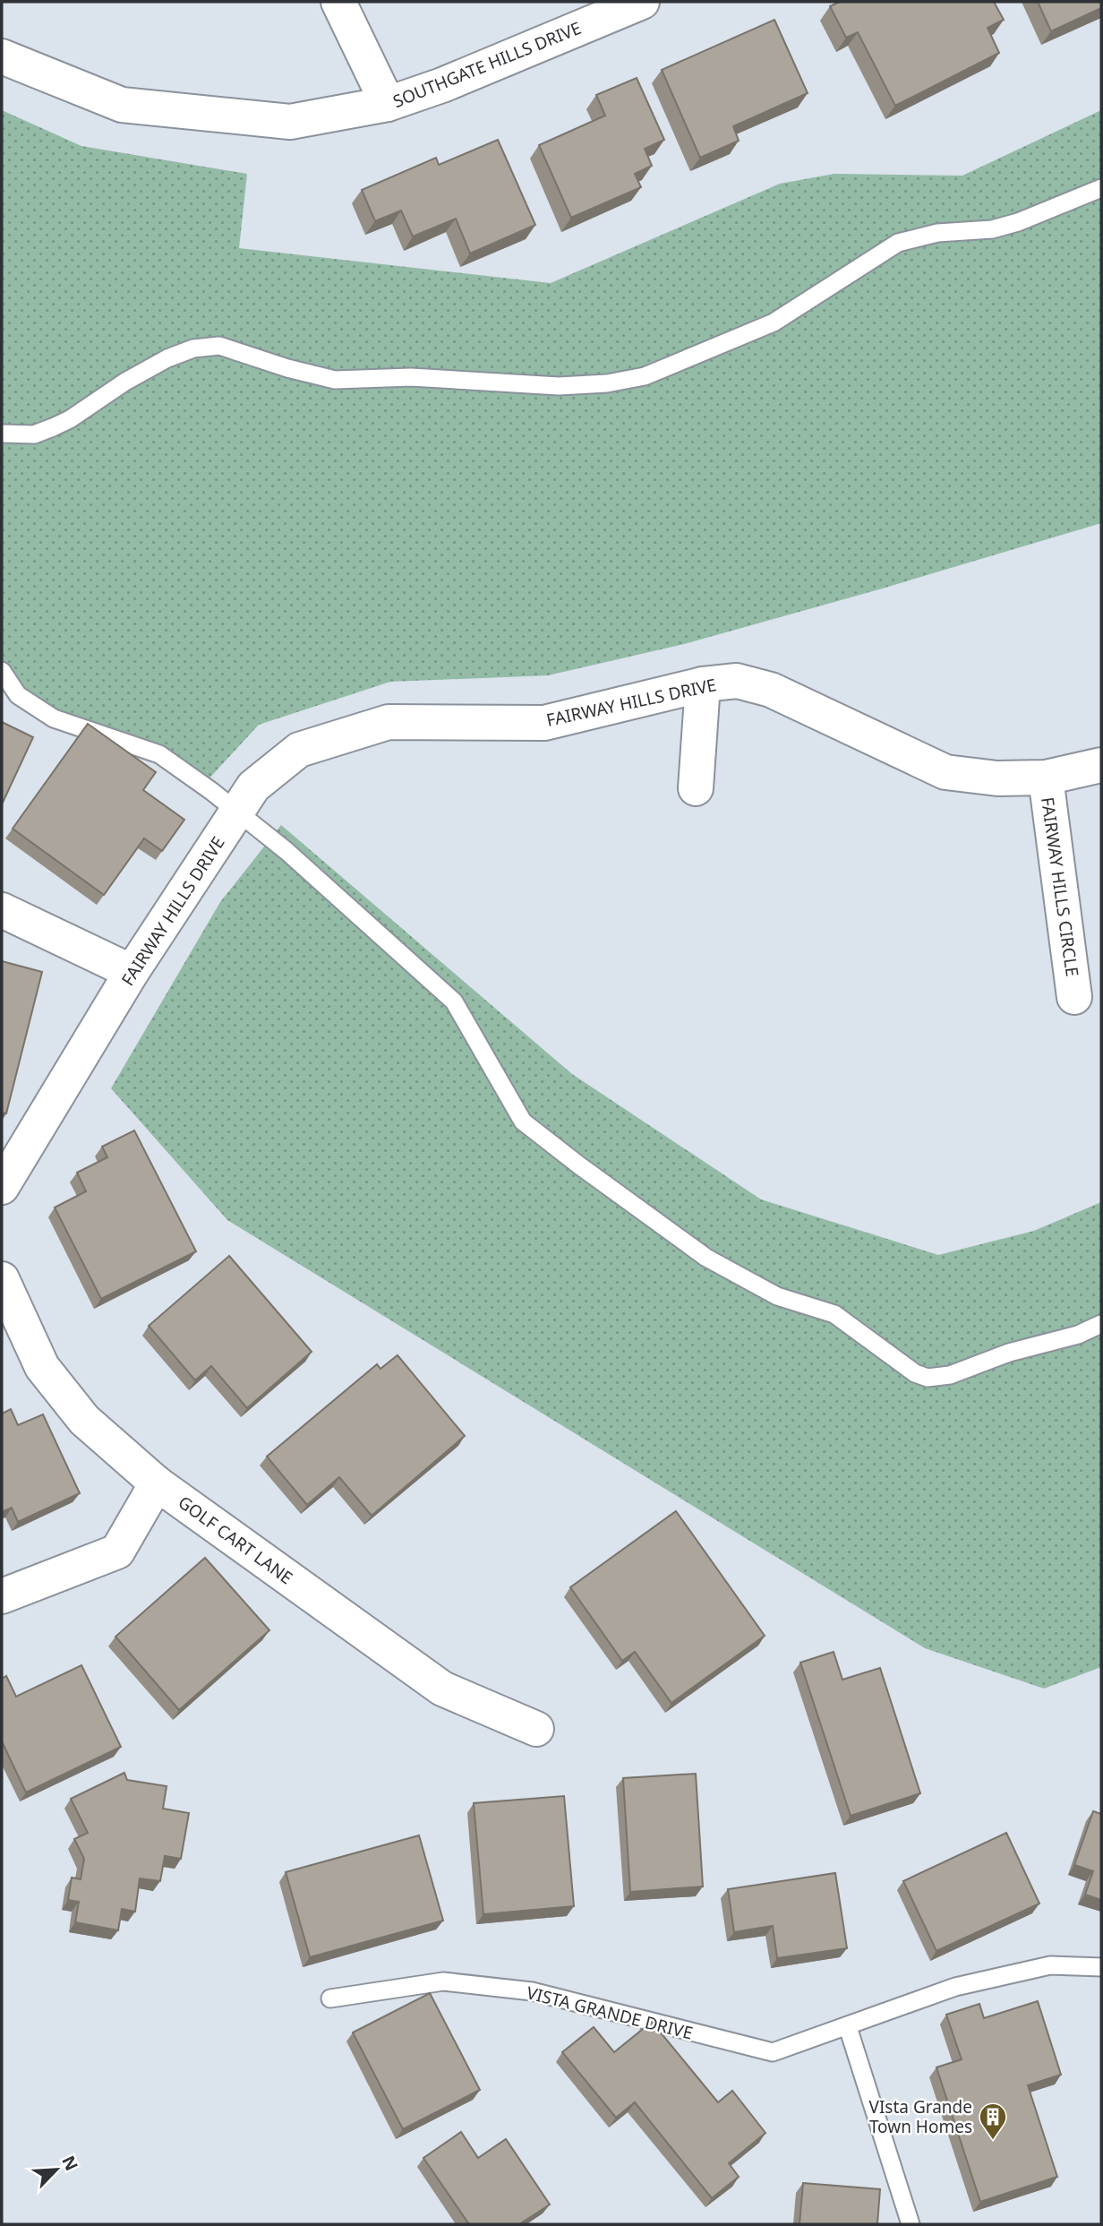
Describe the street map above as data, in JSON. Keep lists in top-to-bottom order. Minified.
{"streets":{"street":["SOUTHGATE HILLS DRIVE","FAIRWAY HILLS DRIVE","FAIRWAY HILLS CIRCLE","GOLF CART LANE"],"lane":["VISTA GRANDE DRIVE"]},"crossings":[["FAIRWAY HILLS DRIVE","FAIRWAY HILLS CIRCLE"]],"places":{"building":["VIsta Grande Town Homes"]},"north":"top right"}
